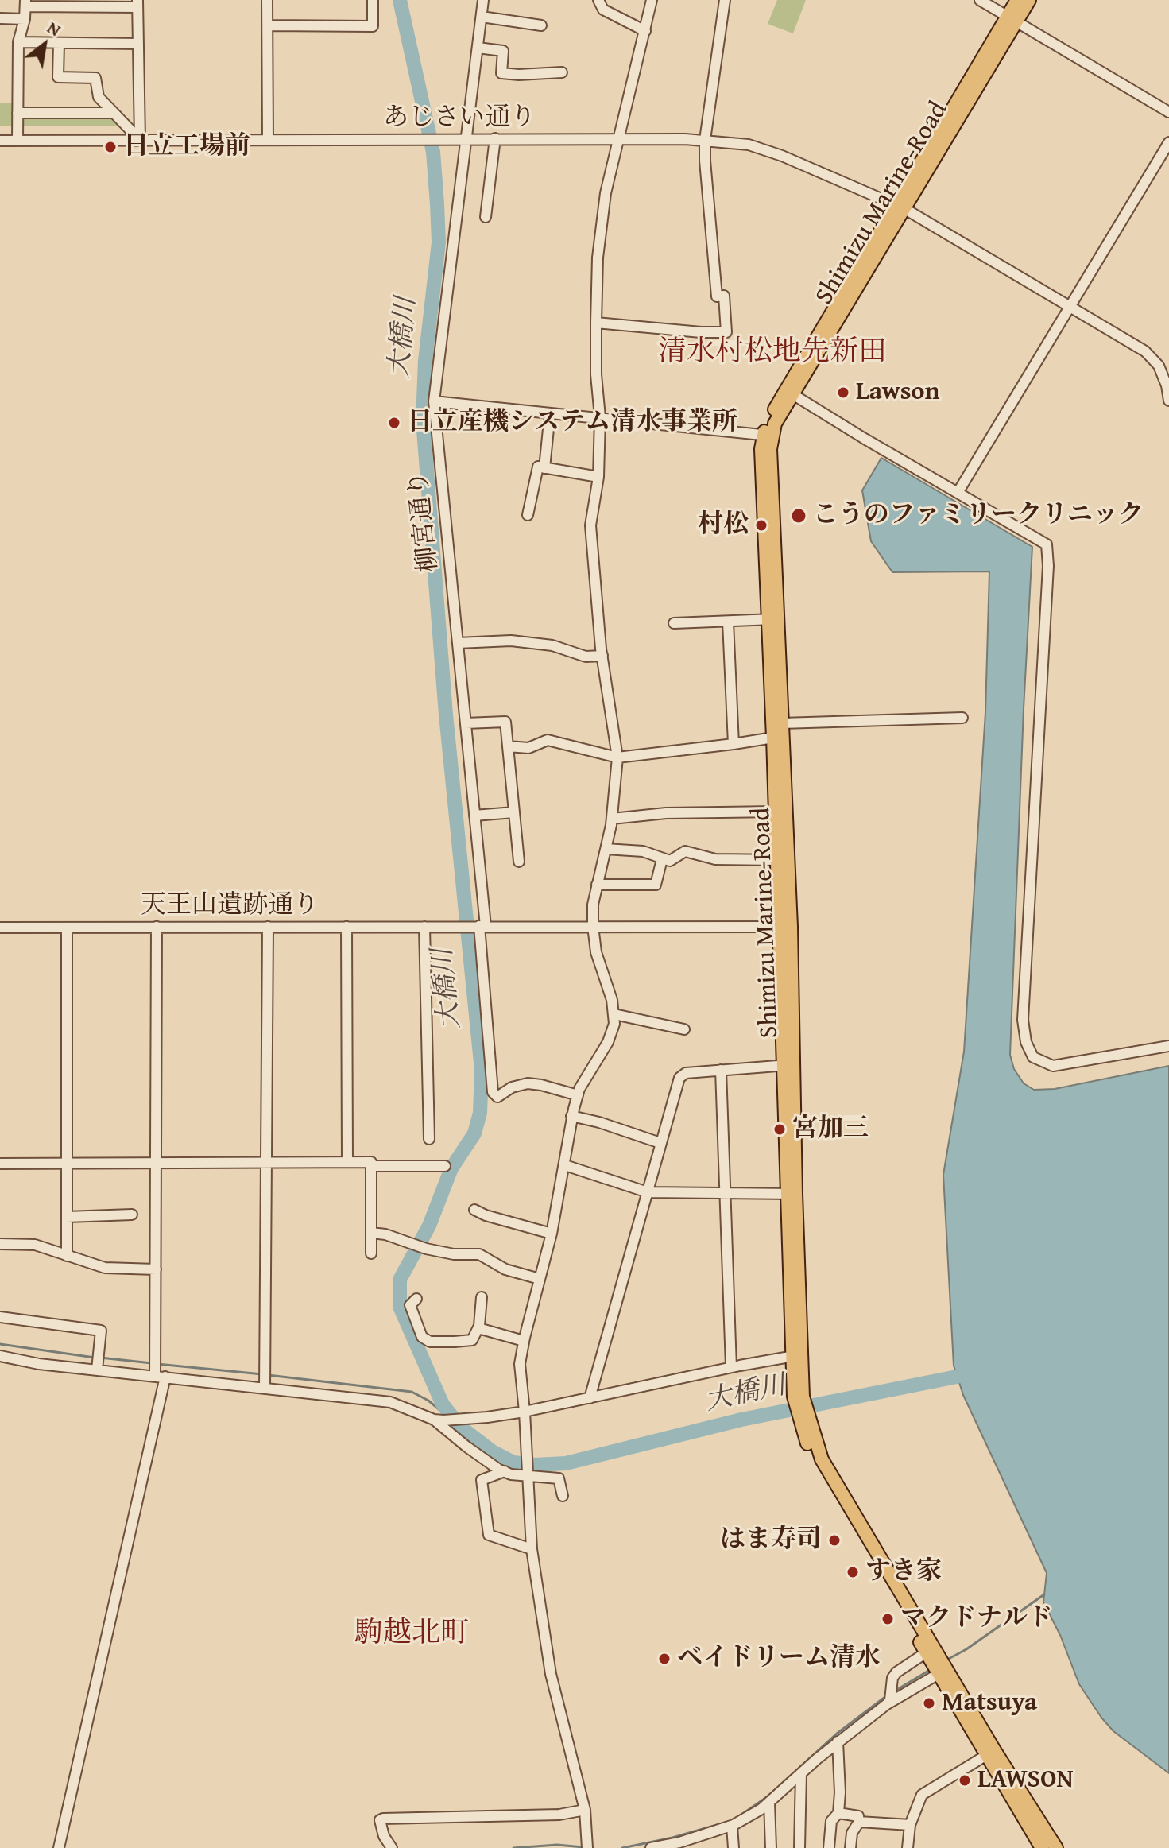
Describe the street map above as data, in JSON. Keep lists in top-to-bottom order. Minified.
{"streets":{"highway":["Shimizu Marine-Road"],"street":["あじさい通り","柳宮通り","天王山遺跡通り"]},"crossings":[["あじさい通り","Shimizu Marine-Road"],["あじさい通り","柳宮通り"],["柳宮通り","天王山遺跡通り"]],"districts":["清水村松地先新田","駒越北町"],"water":["大橋川"],"places":["日立工場前","Lawson","日立産機システム清水事業所","こうのファミリークリニック","村松","宮加三","はま寿司","すき家","マクドナルド","ベイドリーム清水","Matsuya","LAWSON"],"north":"top right"}
